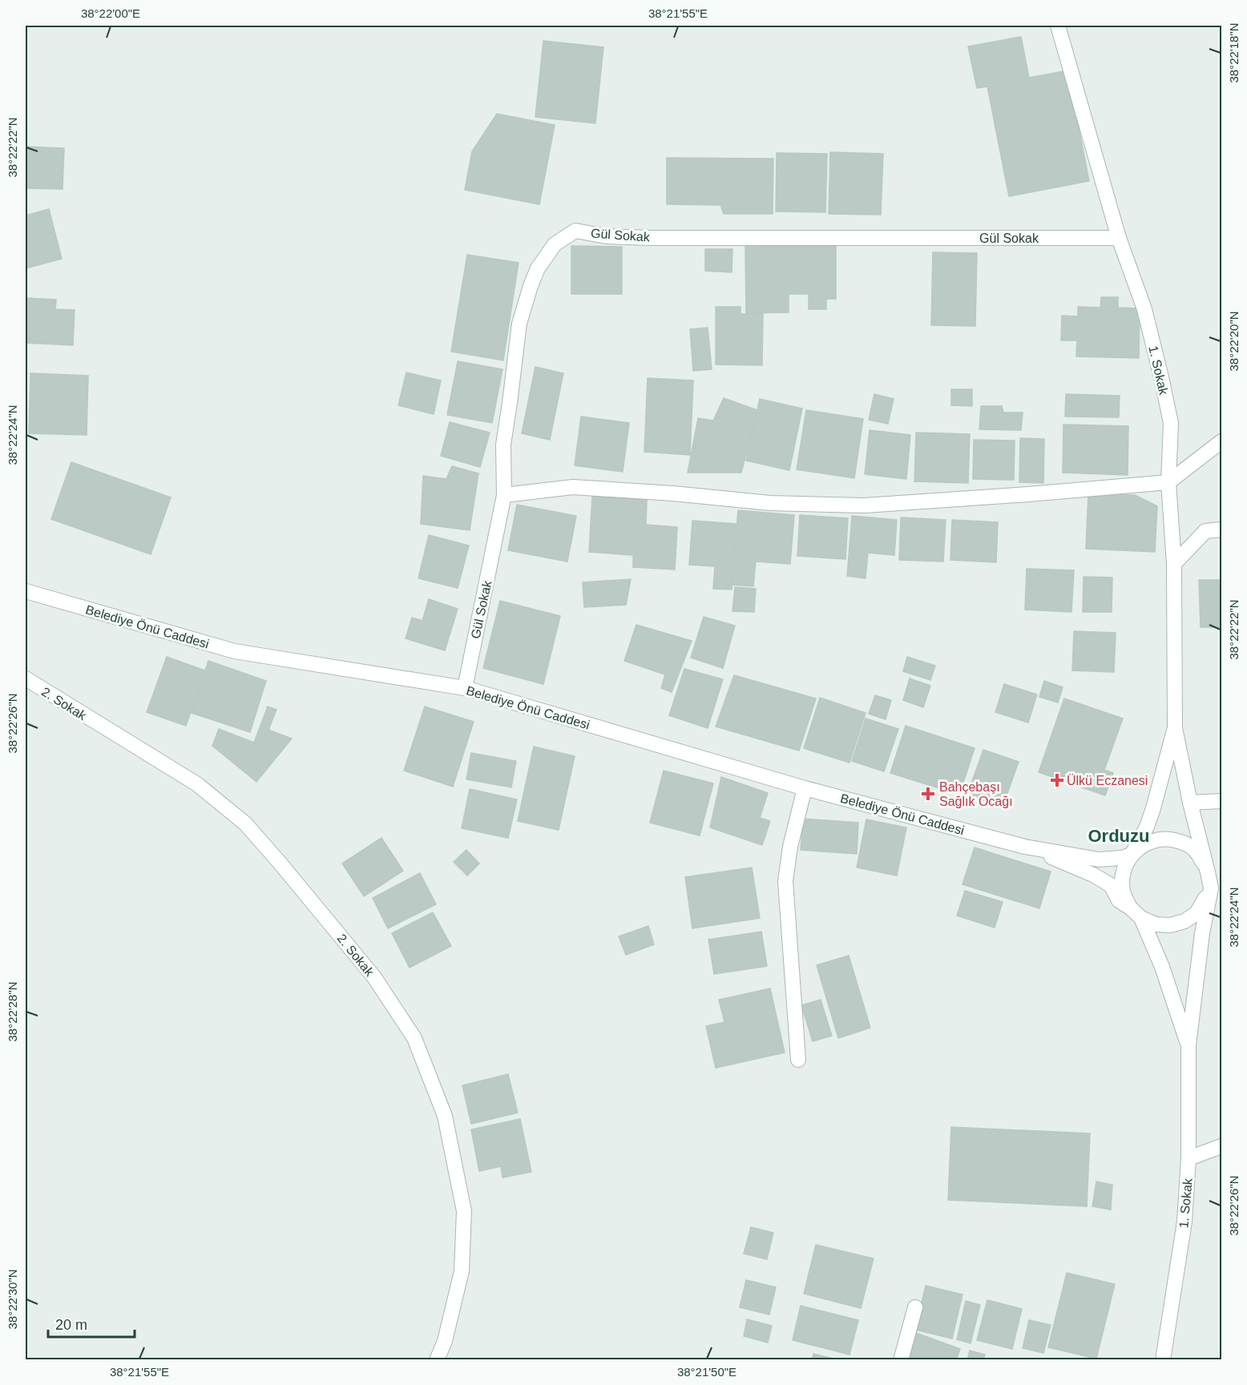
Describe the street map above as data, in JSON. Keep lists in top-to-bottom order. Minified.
{"streets":{"street":["Gül Sokak","1. Sokak","Belediye Önü Caddesi","2. Sokak"]},"crossings":[["Gül Sokak","1. Sokak"],["Gül Sokak","Belediye Önü Caddesi"]],"districts":["Orduzu"],"places":{"health":["Ülkü Eczanesi","Bahçebaşı Sağlık Ocağı"]},"scale_bar":"20 m","coordinates":["38°22'00\"E","38°21'55\"E","38°22'18\"N","38°22'22\"N","38°22'20\"N","38°22'24\"N","38°22'26\"N","38°22'28\"N","38°22'30\"N","38°21'50\"E"]}
